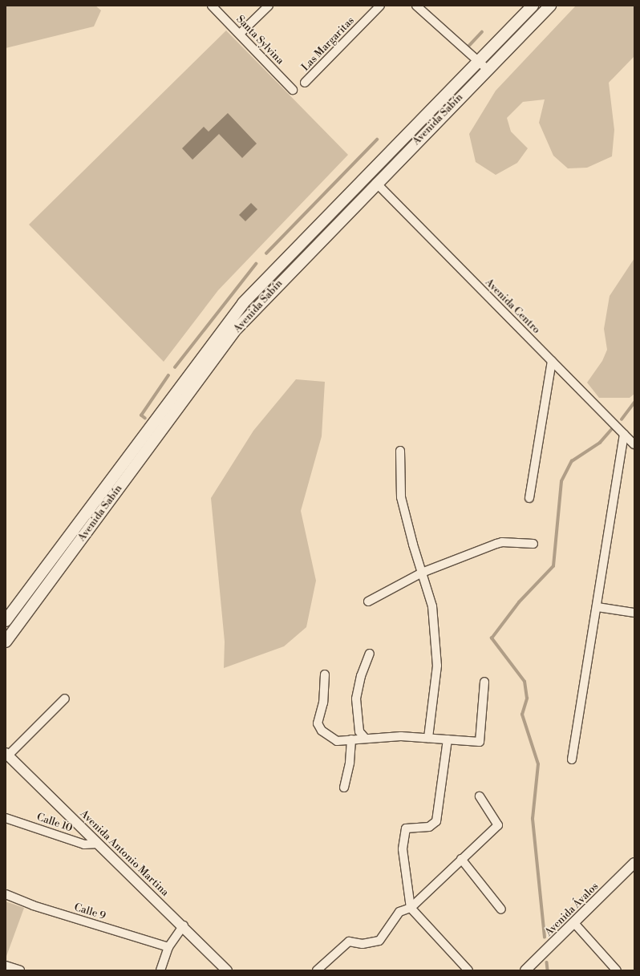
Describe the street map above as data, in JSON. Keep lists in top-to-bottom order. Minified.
{"streets":{"main road":["Avenida Sabín"],"street":["Santa Sylvina","Las Margaritas","Avenida Centro","Calle 10","Avenida Antonio Martina","Avenida Ávalos","Calle 9"]},"crossings":[["Avenida Sabín","Avenida Centro"],["Calle 10","Avenida Antonio Martina"]]}
